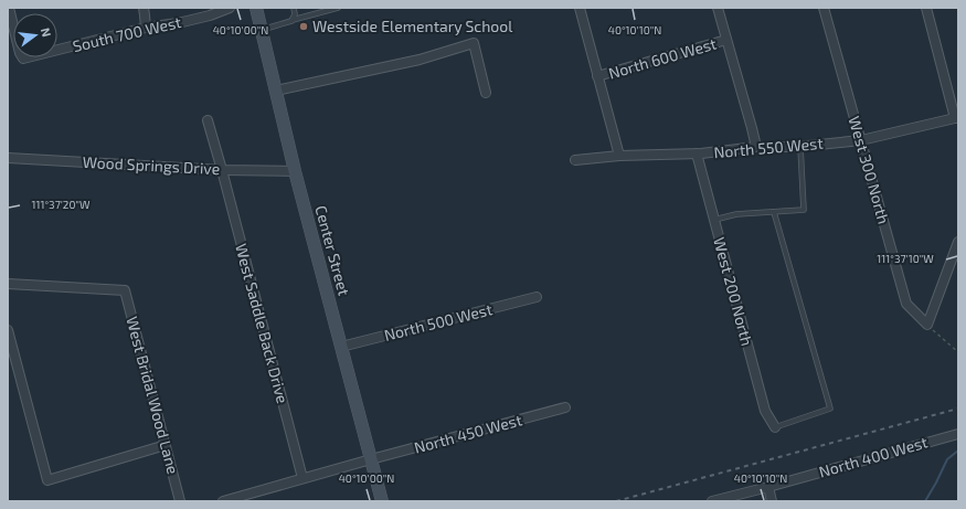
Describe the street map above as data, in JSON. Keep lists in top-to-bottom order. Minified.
{"streets":{"street":["South 700 West","North 600 West","North 550 West","Wood Springs Drive","West 300 North","Center Street","West 200 North","North 500 West","West Saddle Back Drive","West Bridal Wood Lane","North 450 West","North 400 West"]},"crossings":[["North 550 West","West 300 North"],["North 550 West","West 200 North"],["Wood Springs Drive","Center Street"],["Wood Springs Drive","West Saddle Back Drive"],["Center Street","North 500 West"],["Center Street","North 450 West"],["West Saddle Back Drive","North 450 West"]],"places":["Westside Elementary School"],"north":"right","coordinates":["40°10'00\"N","40°10'10\"N","111°37'20\"W","111°37'10\"W"]}
